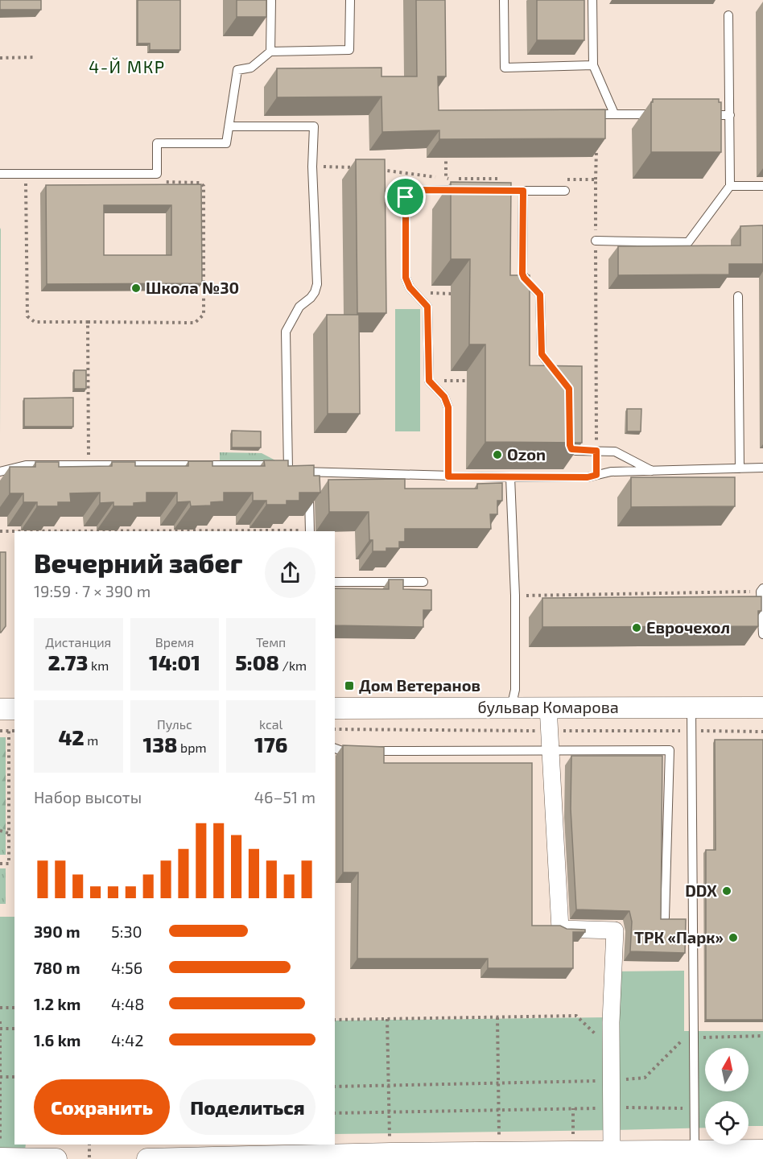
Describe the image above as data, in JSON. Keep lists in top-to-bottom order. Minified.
{"streets":{"street":["бульвар Комарова"]},"districts":["4-Й МКР"],"places":{"other":["Школа №30","Ozon","Еврочехол","DDX","ТРК «Парк»"],"transit":["Дом Ветеранов"]},"north":"top","page":{"heading":["Вечерний забег","19:59 · 7 × 390 m"],"stats":[["Дистанция","2.73 km"],["Время","14:01"],["Темп","5:08 /km"],["42 m"],["Пульс","138 bpm"],["kcal","176"]],"chart":["Набор высоты","46–51 m"],"list":[{"name":"390 m","note":"5:30"},{"name":"780 m","note":"4:56"},{"name":"1.2 km","note":"4:48"},{"name":"1.6 km","note":"4:42"}],"buttons":["Сохранить","Поделиться"]}}
